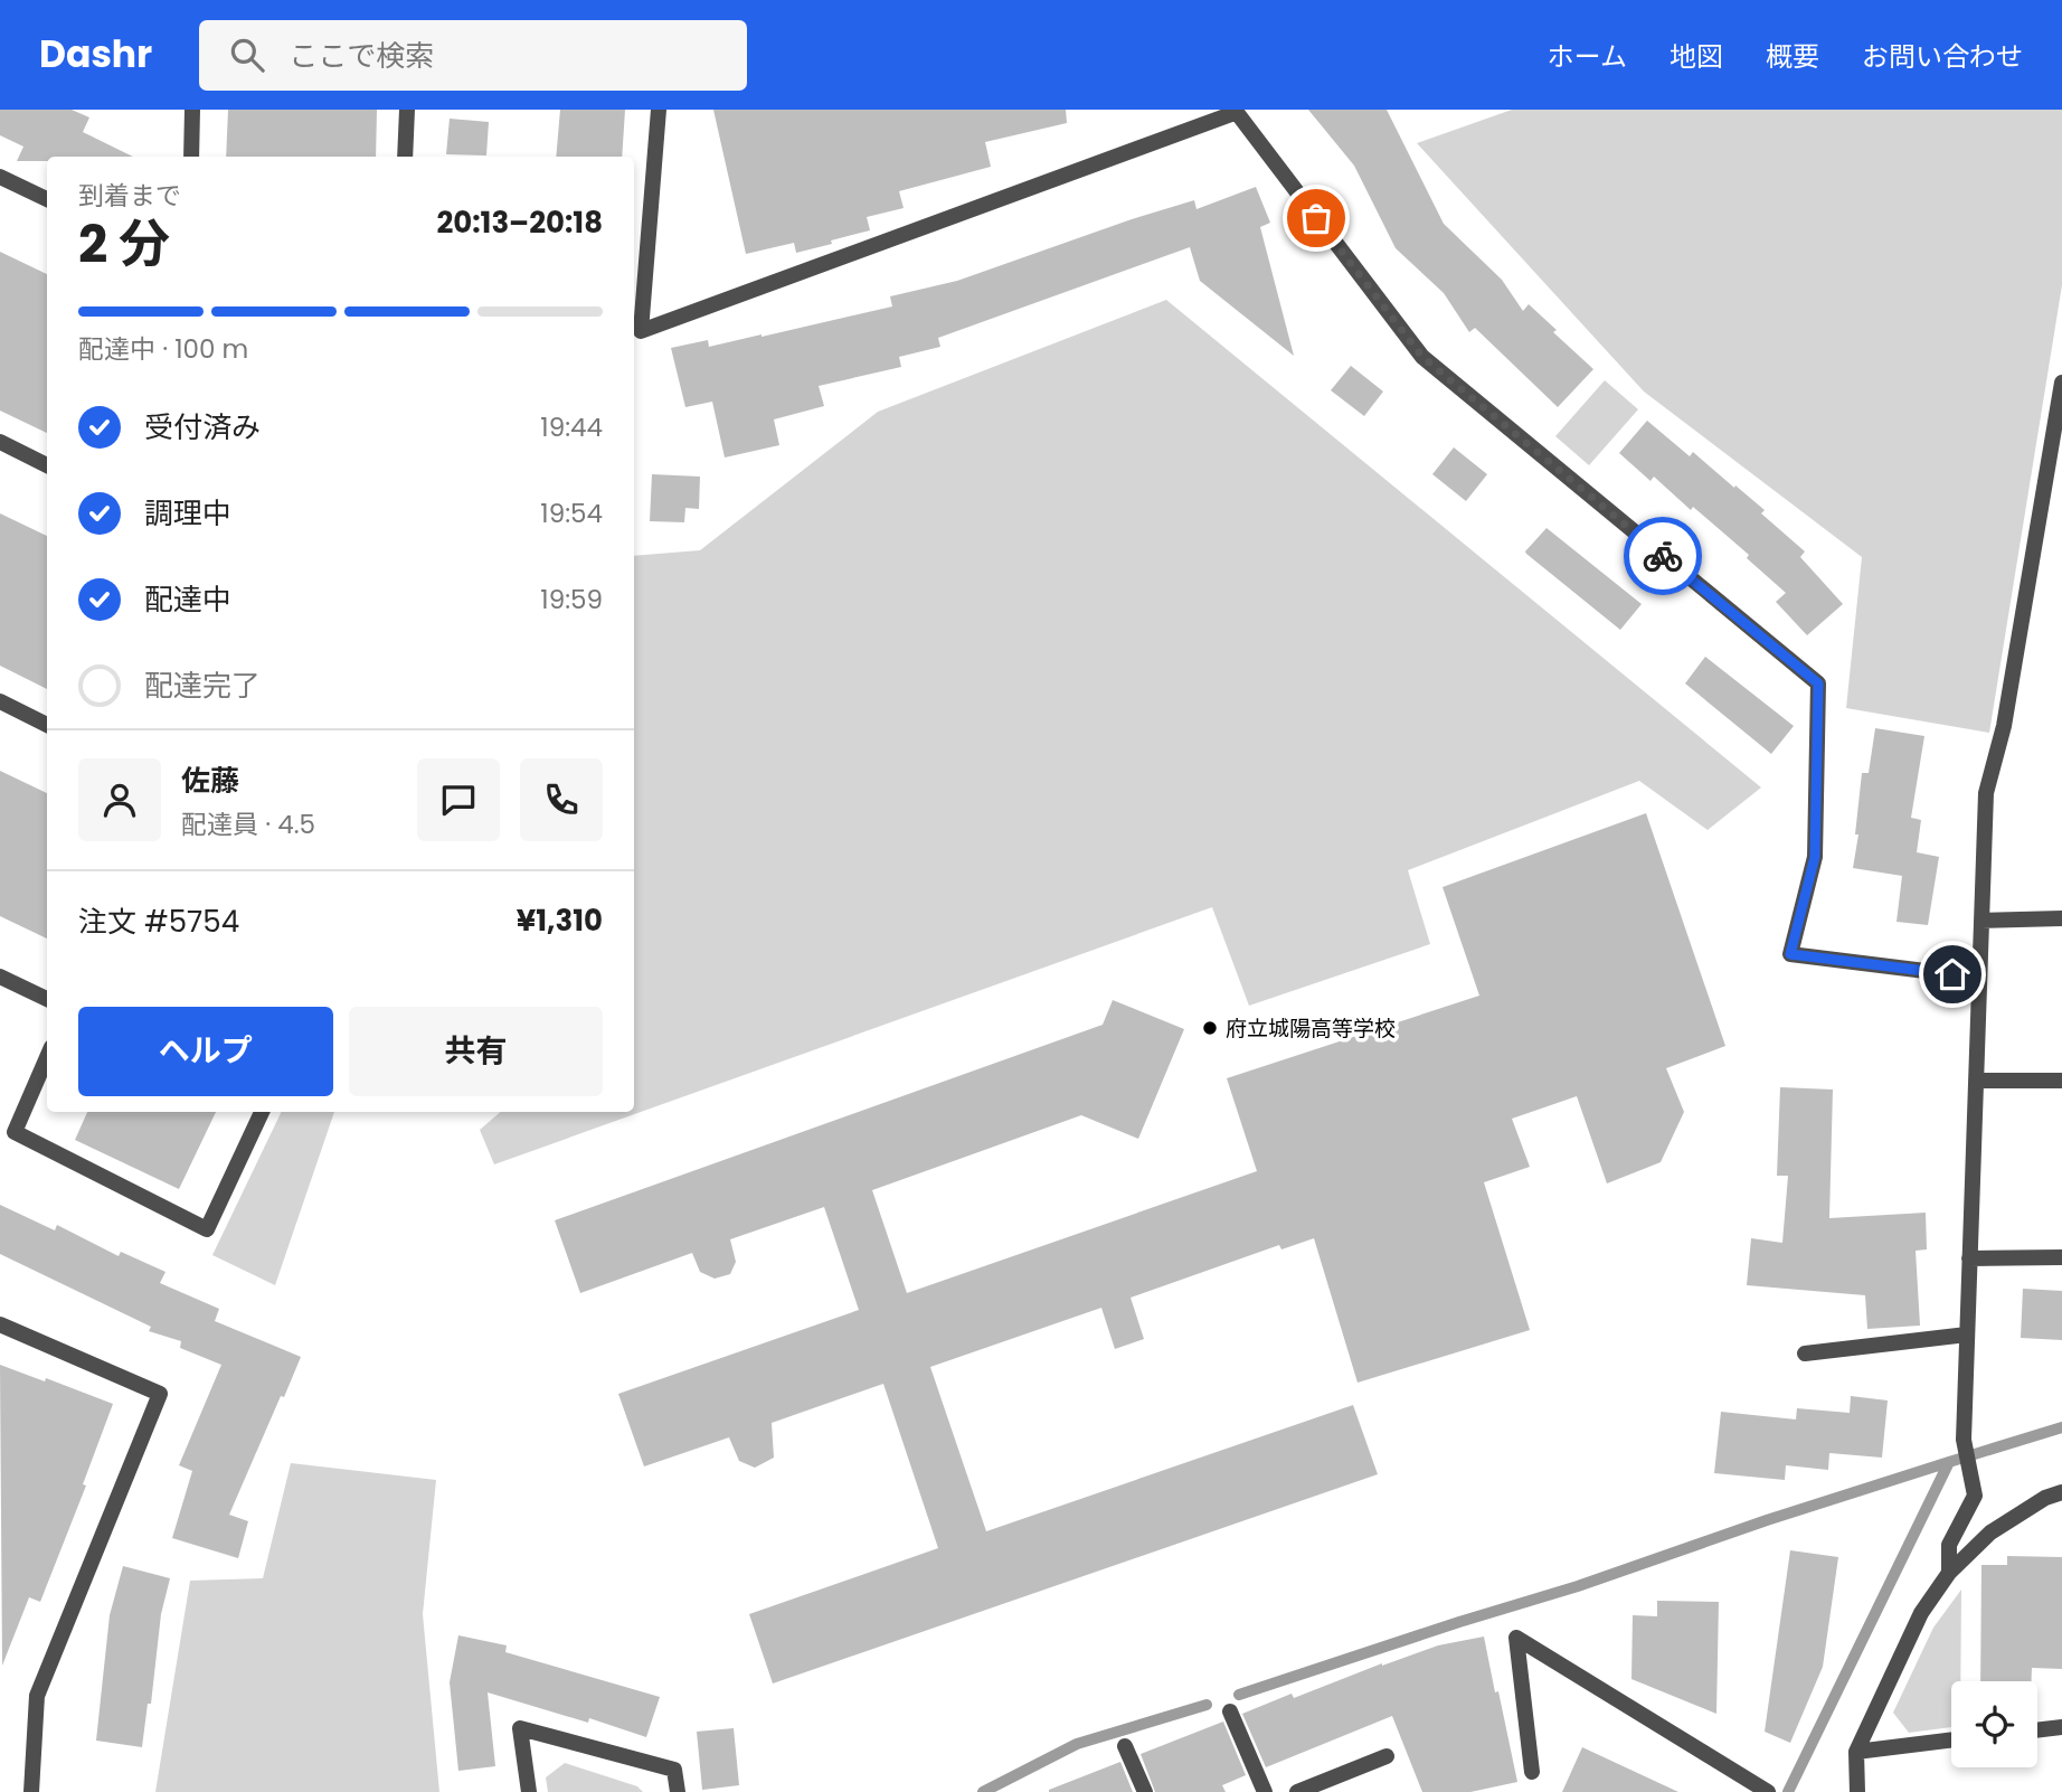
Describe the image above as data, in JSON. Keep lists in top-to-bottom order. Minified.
{"places":["府立城陽高等学校"],"page":{"header":"Dashr","search":"ここで検索","nav":["ホーム","地図","概要","お問い合わせ"],"heading":["2 分","到着まで","20:13–20:18"],"panel":["佐藤","配達員 · 4.5","注文 #5754","¥1,310"],"bar":"配達中 · 100 m","list":[["受付済み","19:44"],["調理中","19:54"],["配達中","19:59"],"配達完了"],"buttons":["ヘルプ","共有"]}}
